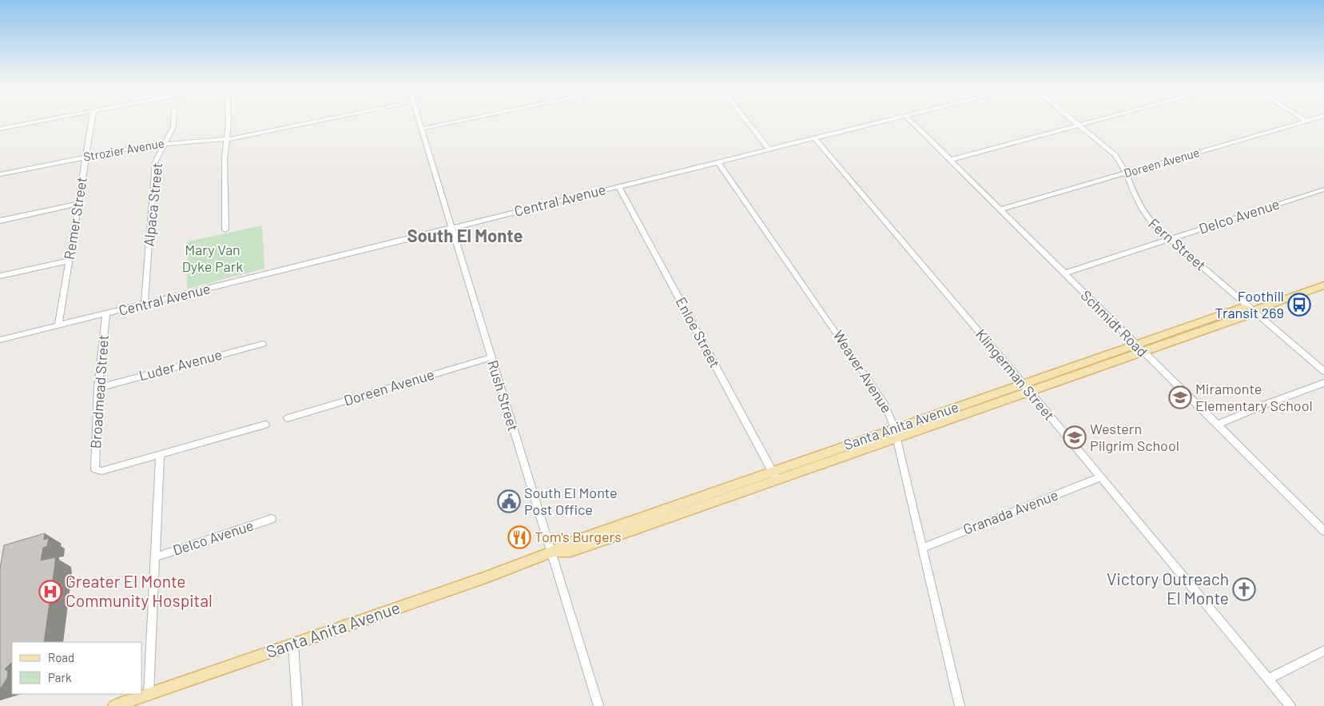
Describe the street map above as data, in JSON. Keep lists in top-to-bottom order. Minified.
{"streets":{"main road":["Santa Anita Avenue"],"street":["Strozier Avenue","Doreen Avenue","Central Avenue","Alpaca Street","Delco Avenue","Remer Street","Fern Street","Schmidt Road","Enloe Street","Luder Avenue","Weaver Avenue","Klingerman Street","Broadmead Street","Rush Street","Granada Avenue"]},"crossings":[["Strozier Avenue","Alpaca Street"],["Strozier Avenue","Remer Street"],["Doreen Avenue","Fern Street"],["Doreen Avenue","Schmidt Road"],["Doreen Avenue","Rush Street"],["Central Avenue","Alpaca Street"],["Central Avenue","Remer Street"],["Central Avenue","Enloe Street"],["Central Avenue","Weaver Avenue"],["Central Avenue","Klingerman Street"],["Central Avenue","Broadmead Street"],["Central Avenue","Rush Street"],["Delco Avenue","Fern Street"],["Delco Avenue","Schmidt Road"],["Fern Street","Santa Anita Avenue"],["Schmidt Road","Santa Anita Avenue"],["Enloe Street","Santa Anita Avenue"],["Luder Avenue","Broadmead Street"],["Weaver Avenue","Santa Anita Avenue"],["Weaver Avenue","Granada Avenue"],["Klingerman Street","Santa Anita Avenue"],["Klingerman Street","Granada Avenue"],["Rush Street","Santa Anita Avenue"]],"districts":["South El Monte"],"parks":["Mary Van Dyke Park"],"places":{"bus stop":["Foothill Transit 269"],"school or university":["Miramonte Elementary School","Western Pilgrim School"],"public building":["South El Monte Post Office"],"restaurant":["Tom's Burgers"],"church":["Victory Outreach El Monte"],"hospital":["Greater El Monte Community Hospital"]},"legend":["Road","Park"]}
